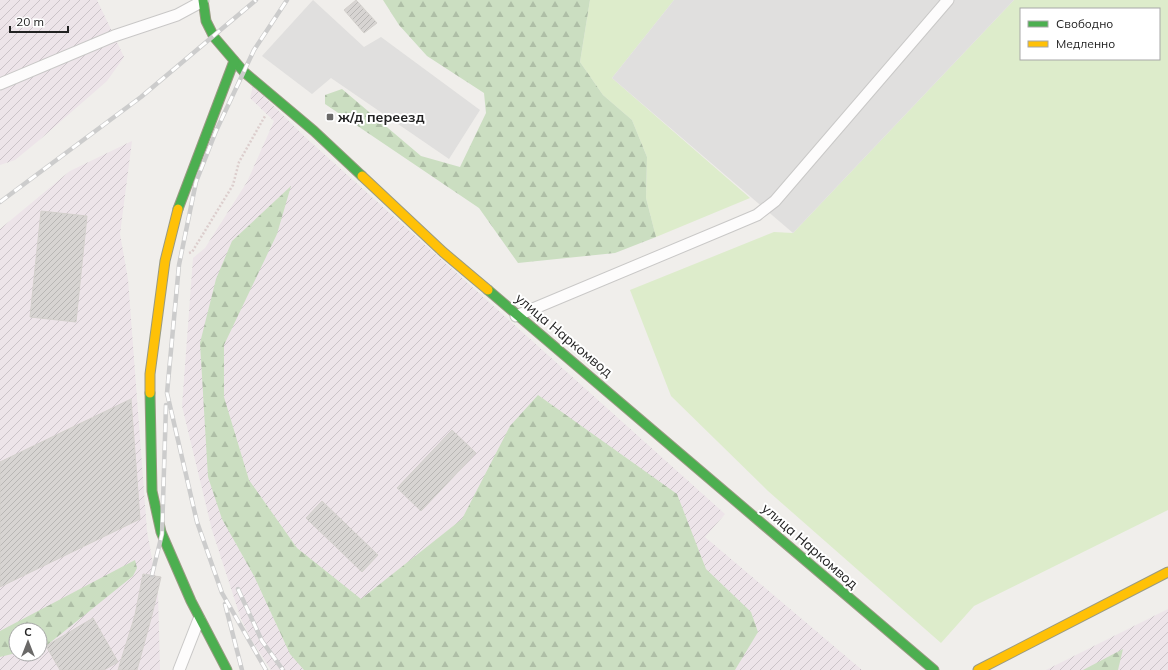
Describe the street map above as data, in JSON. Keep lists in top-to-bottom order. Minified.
{"streets":{"street":["улица Наркомвод"]},"places":{"transit":["ж/д переезд"]},"legend":["Свободно","Медленно"],"scale_bar":"20 m","north":"top"}
